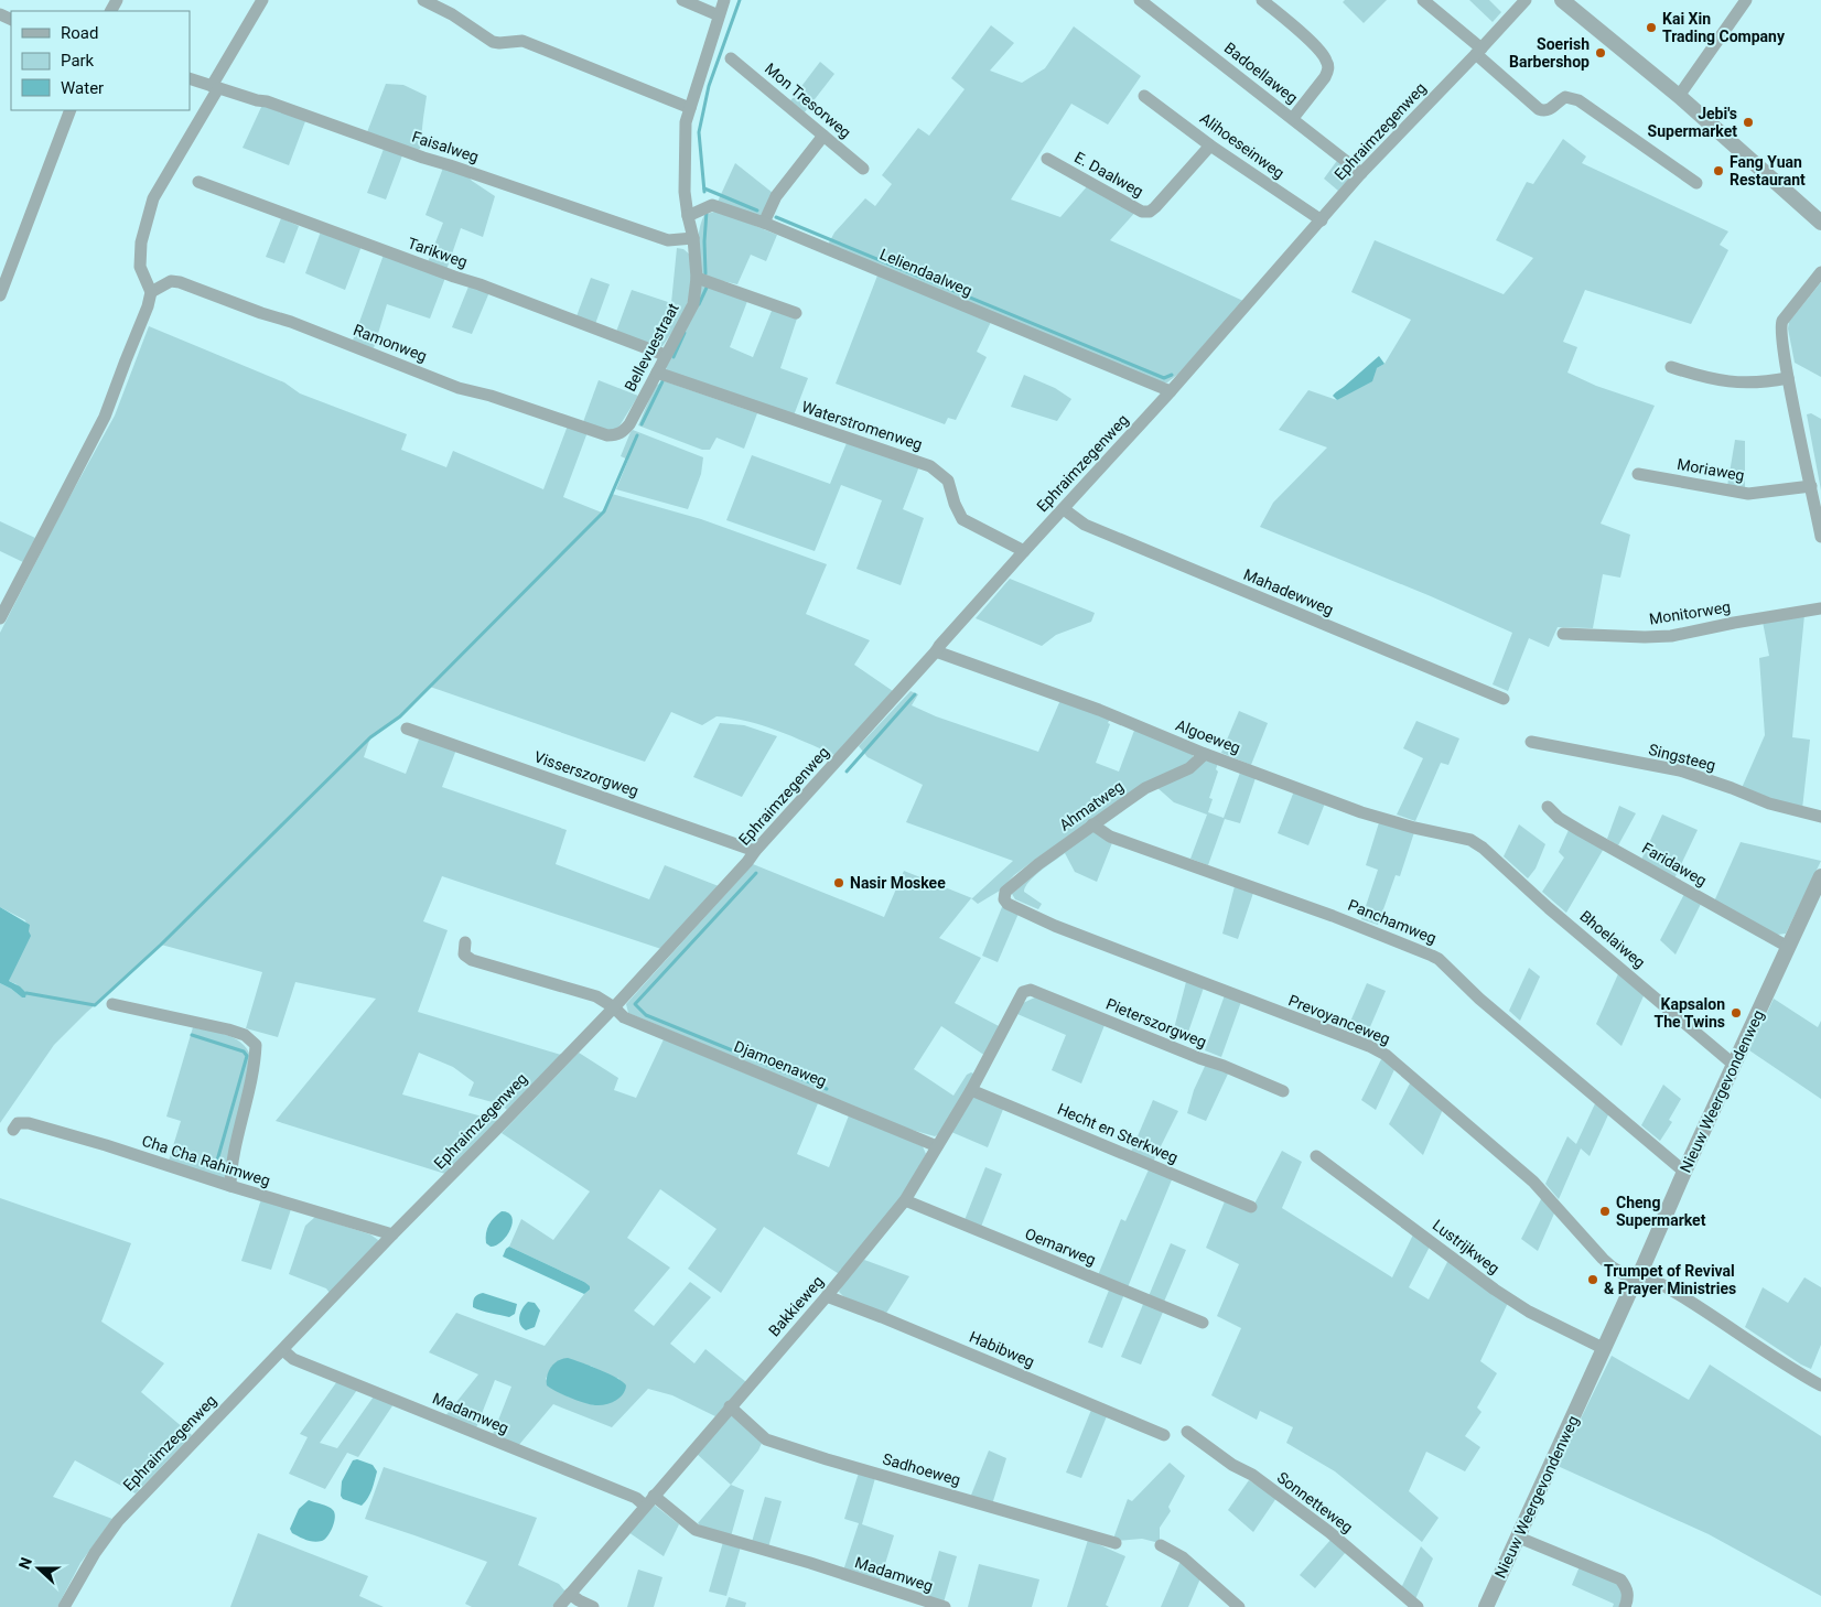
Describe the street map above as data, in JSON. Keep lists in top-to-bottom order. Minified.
{"streets":{"street":["Badoellaweg","Mon Tresorweg","Ephraimzegenweg","Alihoeseinweg","Faisalweg","E. Daalweg","Tarikweg","Leliendaalweg","Ramonweg","Bellevuestraat","Waterstromenweg","Moriaweg","Mahadewweg","Monitorweg","Algoeweg","Singsteeg","Visserszorgweg","Ahmatweg","Faridaweg","Panchamweg","Bhoelaiweg","Prevoyanceweg","Pieterszorgweg","Djamoenaweg","Nieuw Weergevondenweg","Hecht en Sterkweg","Cha Cha Rahimweg","Oemarweg","Lustrijkweg","Bakkieweg","Habibweg","Madamweg","Sadhoeweg","Sonnetteweg"]},"crossings":[["Badoellaweg","Ephraimzegenweg"],["Ephraimzegenweg","Alihoeseinweg"],["Ephraimzegenweg","Leliendaalweg"],["Ephraimzegenweg","Waterstromenweg"],["Ephraimzegenweg","Mahadewweg"],["Ephraimzegenweg","Algoeweg"],["Ephraimzegenweg","Visserszorgweg"],["Ephraimzegenweg","Djamoenaweg"],["Ephraimzegenweg","Cha Cha Rahimweg"],["Ephraimzegenweg","Madamweg"],["Alihoeseinweg","E. Daalweg"],["Faisalweg","Bellevuestraat"],["Tarikweg","Bellevuestraat"],["Ramonweg","Bellevuestraat"],["Bellevuestraat","Waterstromenweg"],["Algoeweg","Ahmatweg"],["Algoeweg","Bhoelaiweg"],["Ahmatweg","Panchamweg"],["Ahmatweg","Prevoyanceweg"],["Faridaweg","Nieuw Weergevondenweg"],["Panchamweg","Nieuw Weergevondenweg"],["Bhoelaiweg","Nieuw Weergevondenweg"],["Prevoyanceweg","Nieuw Weergevondenweg"],["Pieterszorgweg","Bakkieweg"],["Djamoenaweg","Bakkieweg"],["Nieuw Weergevondenweg","Lustrijkweg"],["Hecht en Sterkweg","Bakkieweg"],["Oemarweg","Bakkieweg"],["Bakkieweg","Habibweg"],["Bakkieweg","Madamweg"],["Bakkieweg","Sadhoeweg"]],"places":["Kai Xin Trading Company","Soerish Barbershop","Jebi's Supermarket","Fang Yuan Restaurant","Nasir Moskee","Kapsalon The Twins","Cheng Supermarket","Trumpet of Revival & Prayer Ministries"],"legend":["Road","Park","Water"],"north":"left"}
